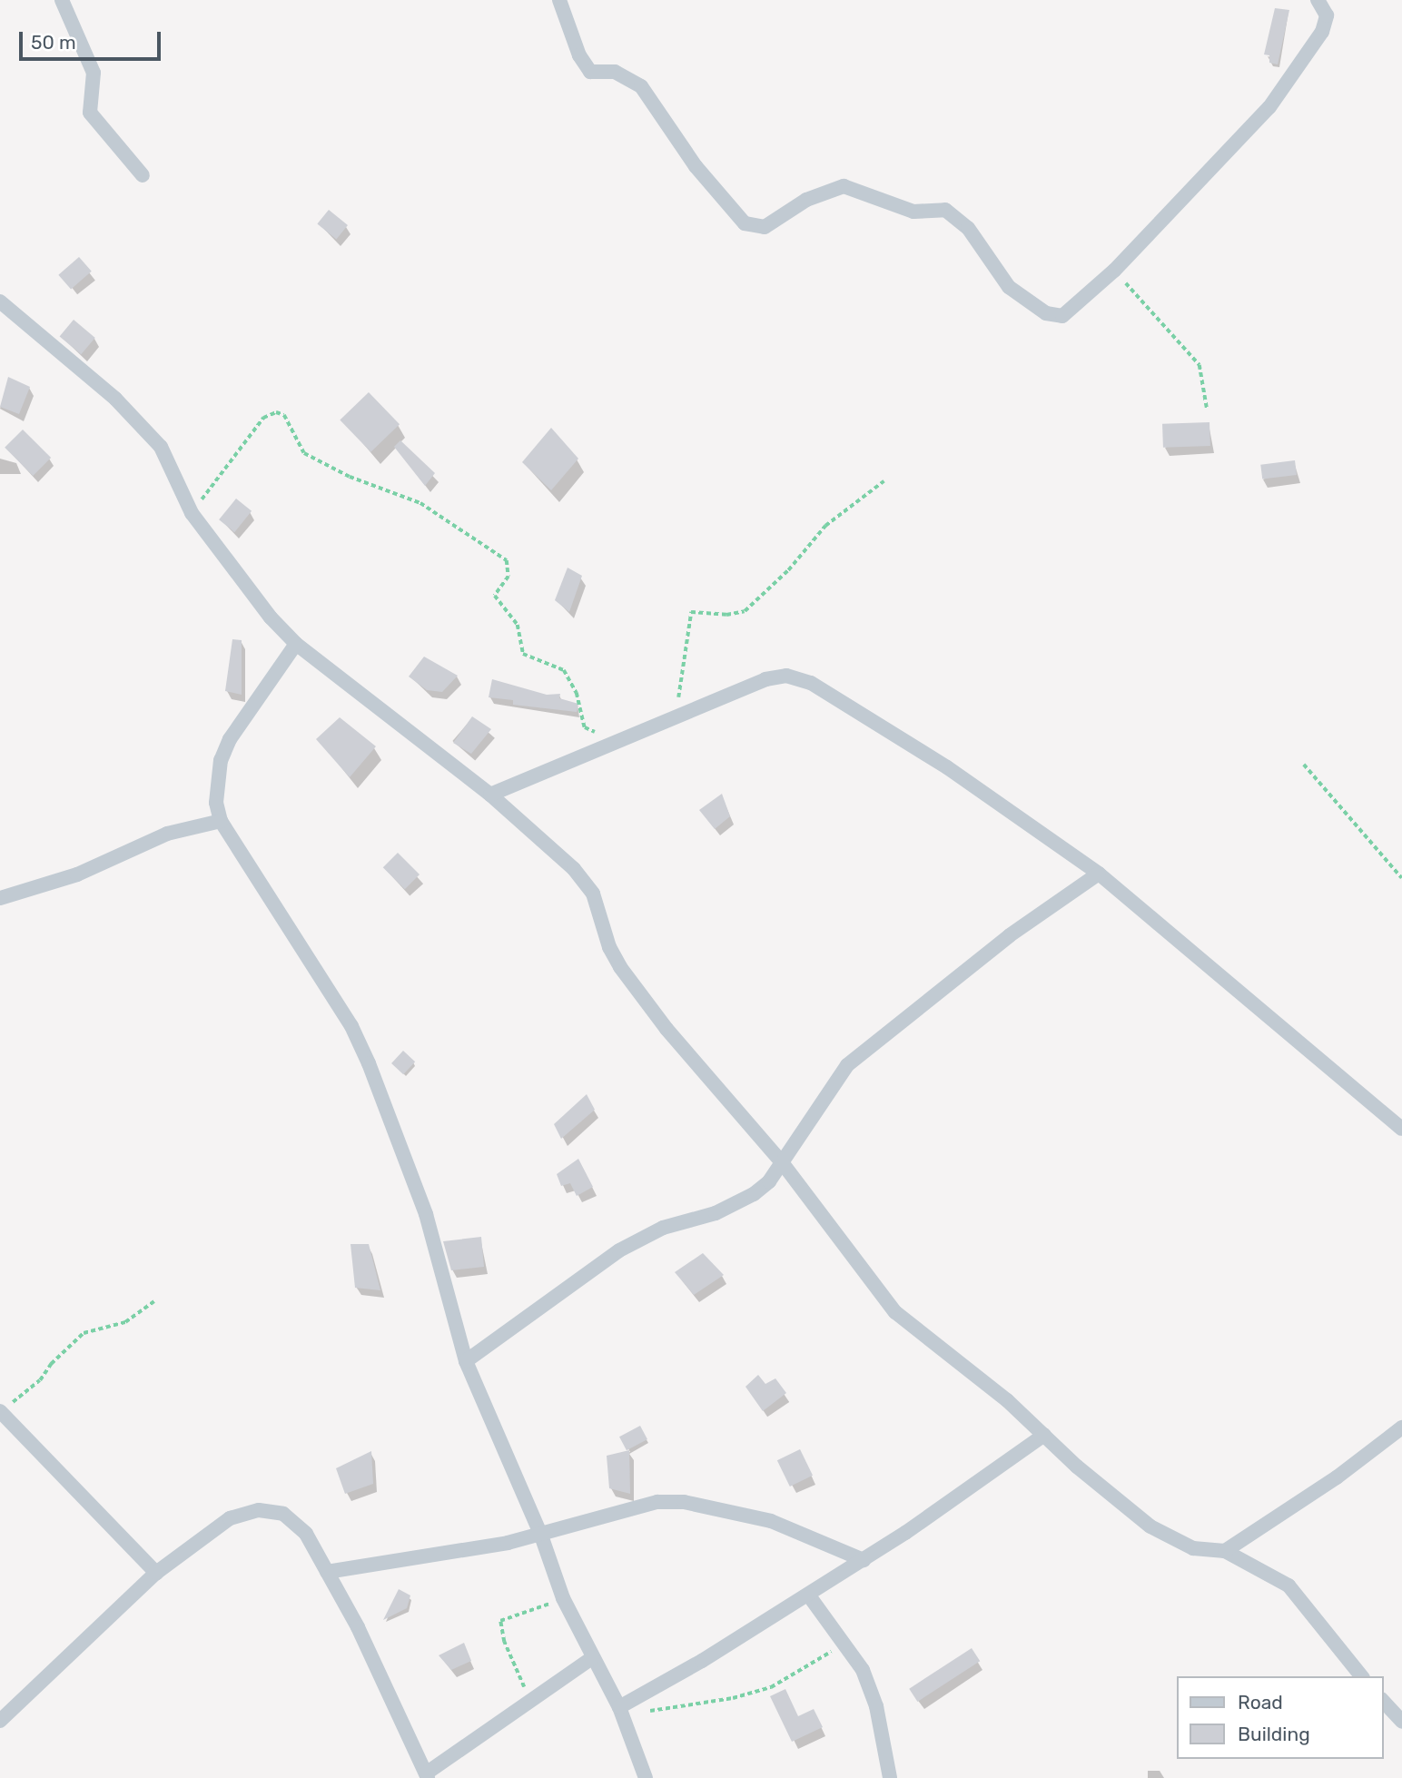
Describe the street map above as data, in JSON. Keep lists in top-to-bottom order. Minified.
{"legend":["Road","Building"],"scale_bar":"50 m"}
